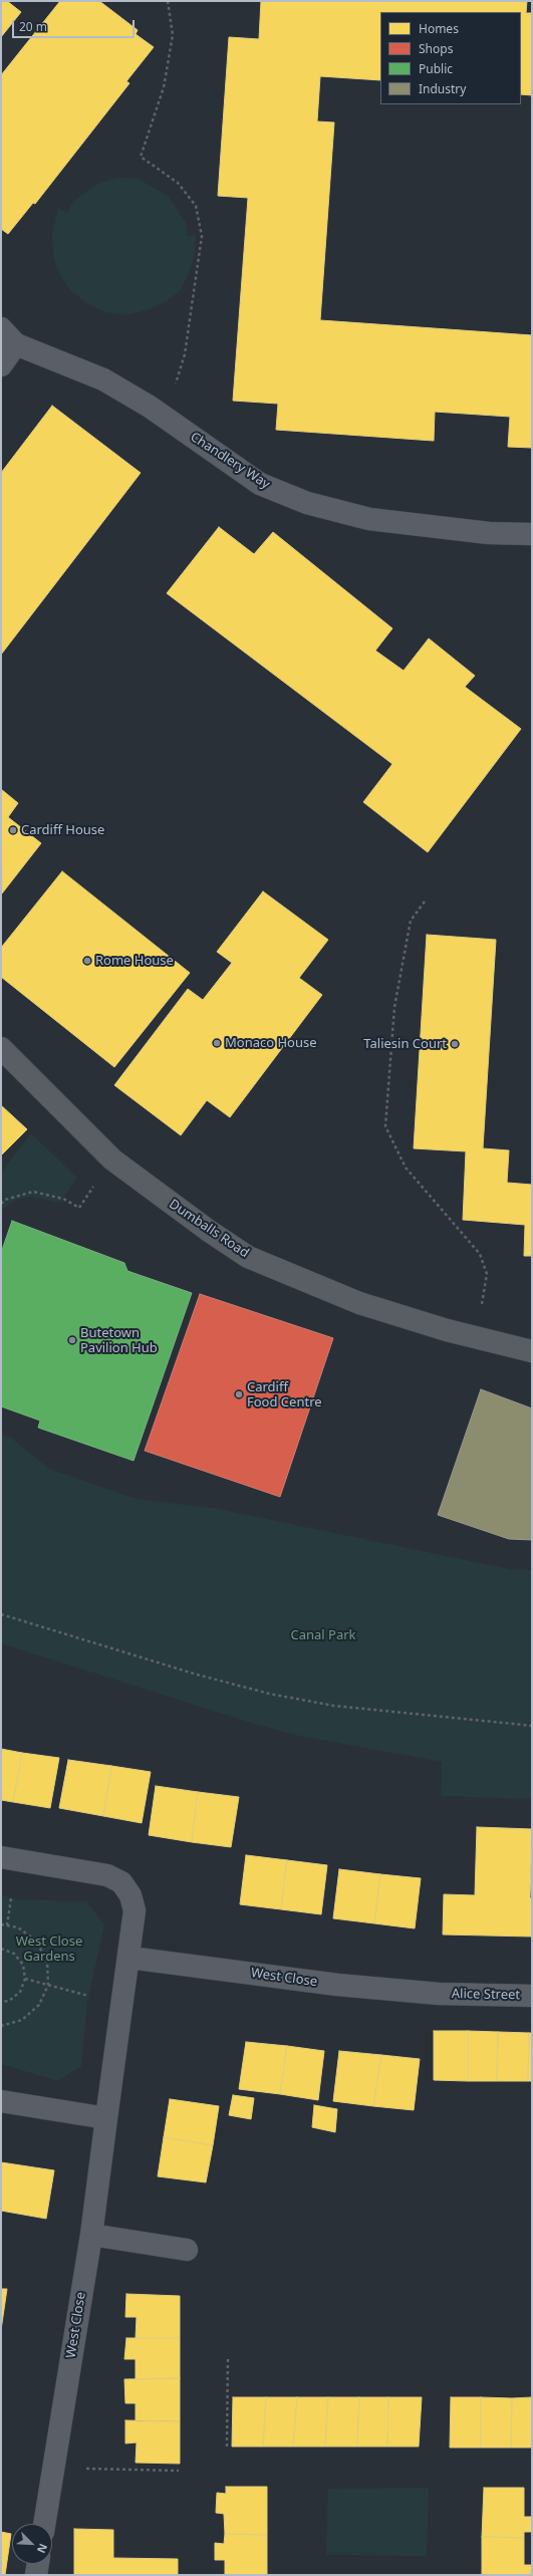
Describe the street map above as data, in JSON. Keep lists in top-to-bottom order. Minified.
{"streets":{"street":["Chandlery Way","Dumballs Road","West Close","Alice Street"]},"crossings":[["West Close","Alice Street"]],"parks":["Canal Park","West Close Gardens"],"places":["Cardiff House","Rome House","Monaco House","Taliesin Court","Butetown Pavilion Hub","Cardiff Food Centre"],"legend":["Homes","Shops","Public","Industry"],"scale_bar":"20 m","north":"bottom right"}
